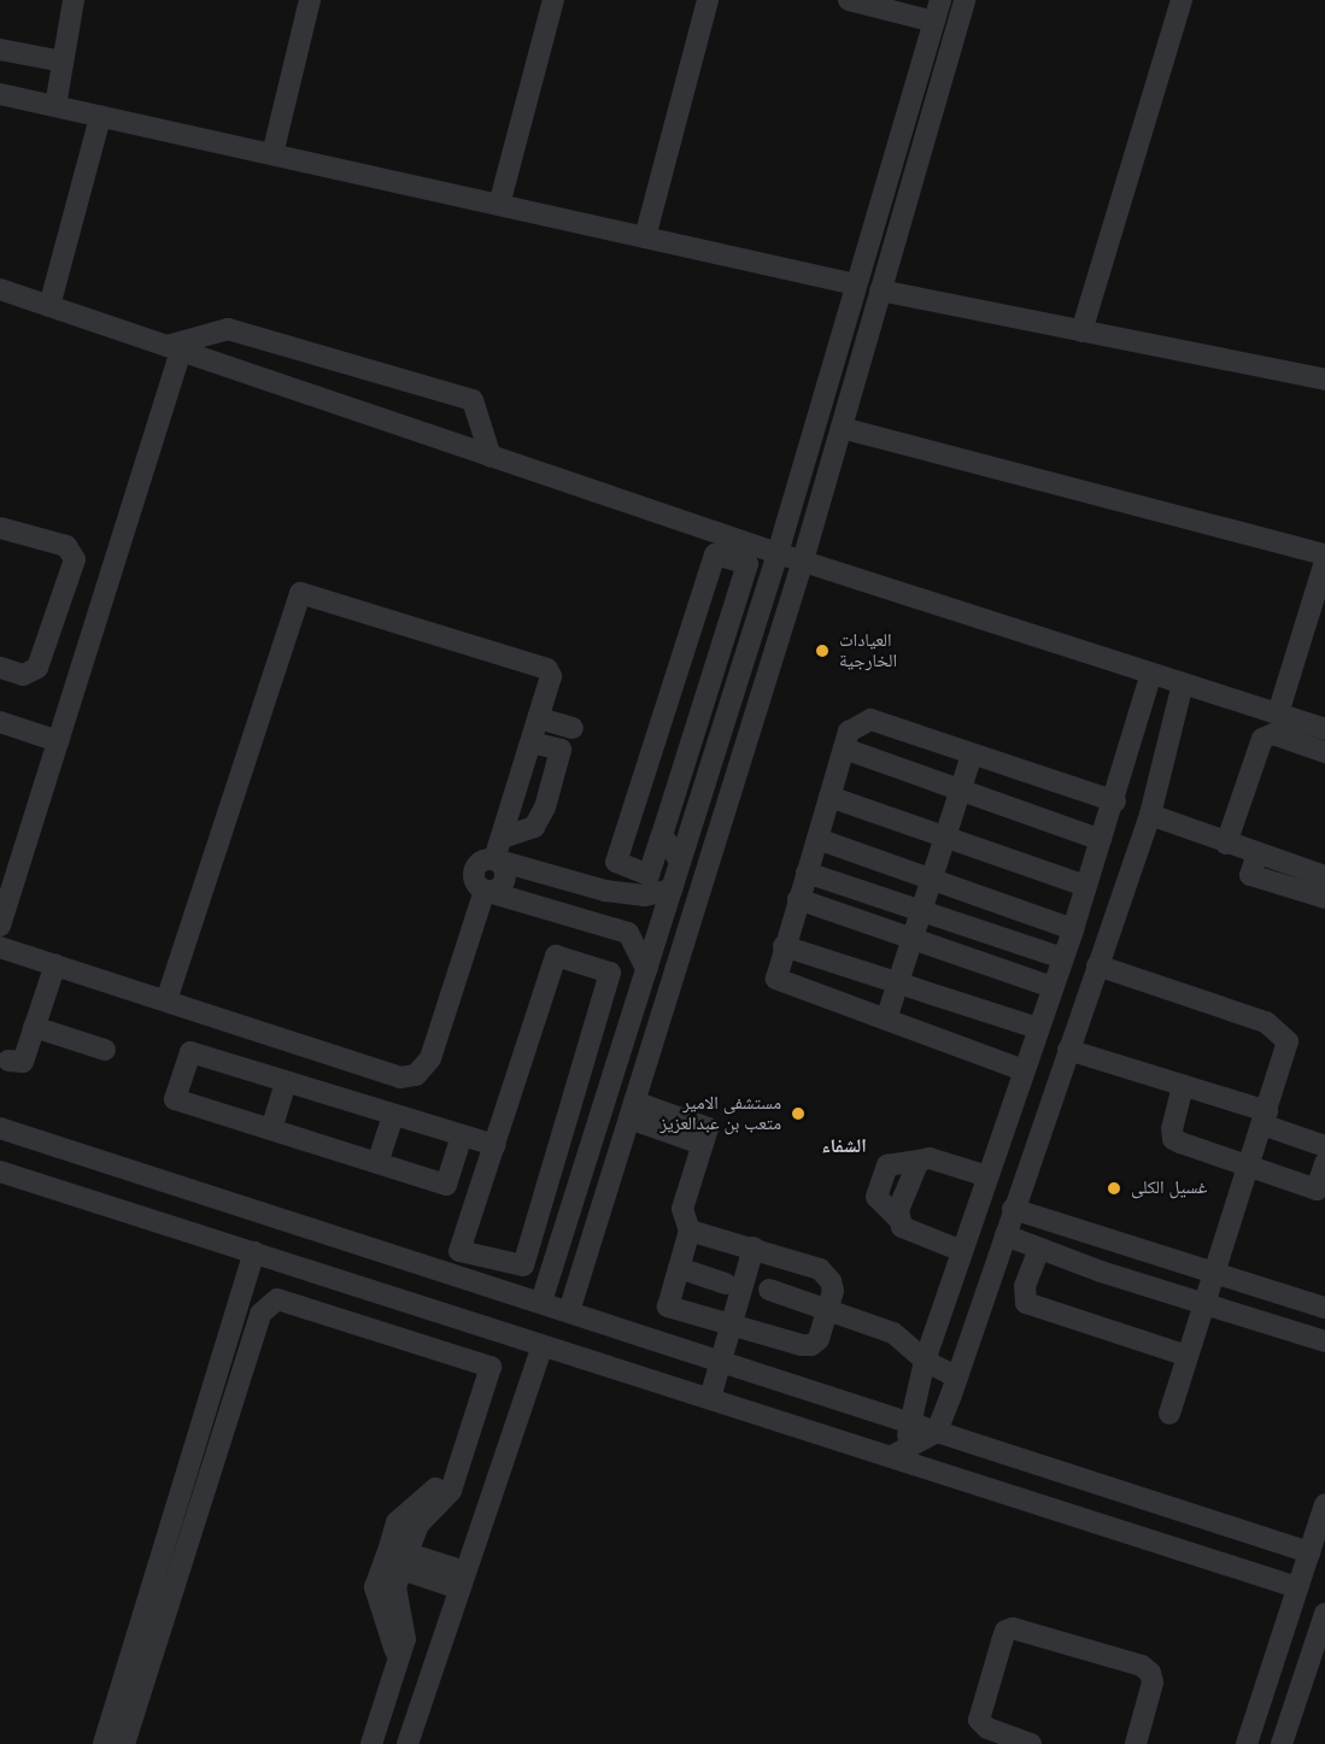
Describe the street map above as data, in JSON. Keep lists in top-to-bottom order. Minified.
{"districts":["الشفاء"],"places":["العيادات الخارجية","مستشفى الامير متعب بن عبدالعزيز","غسيل الكلى"]}
